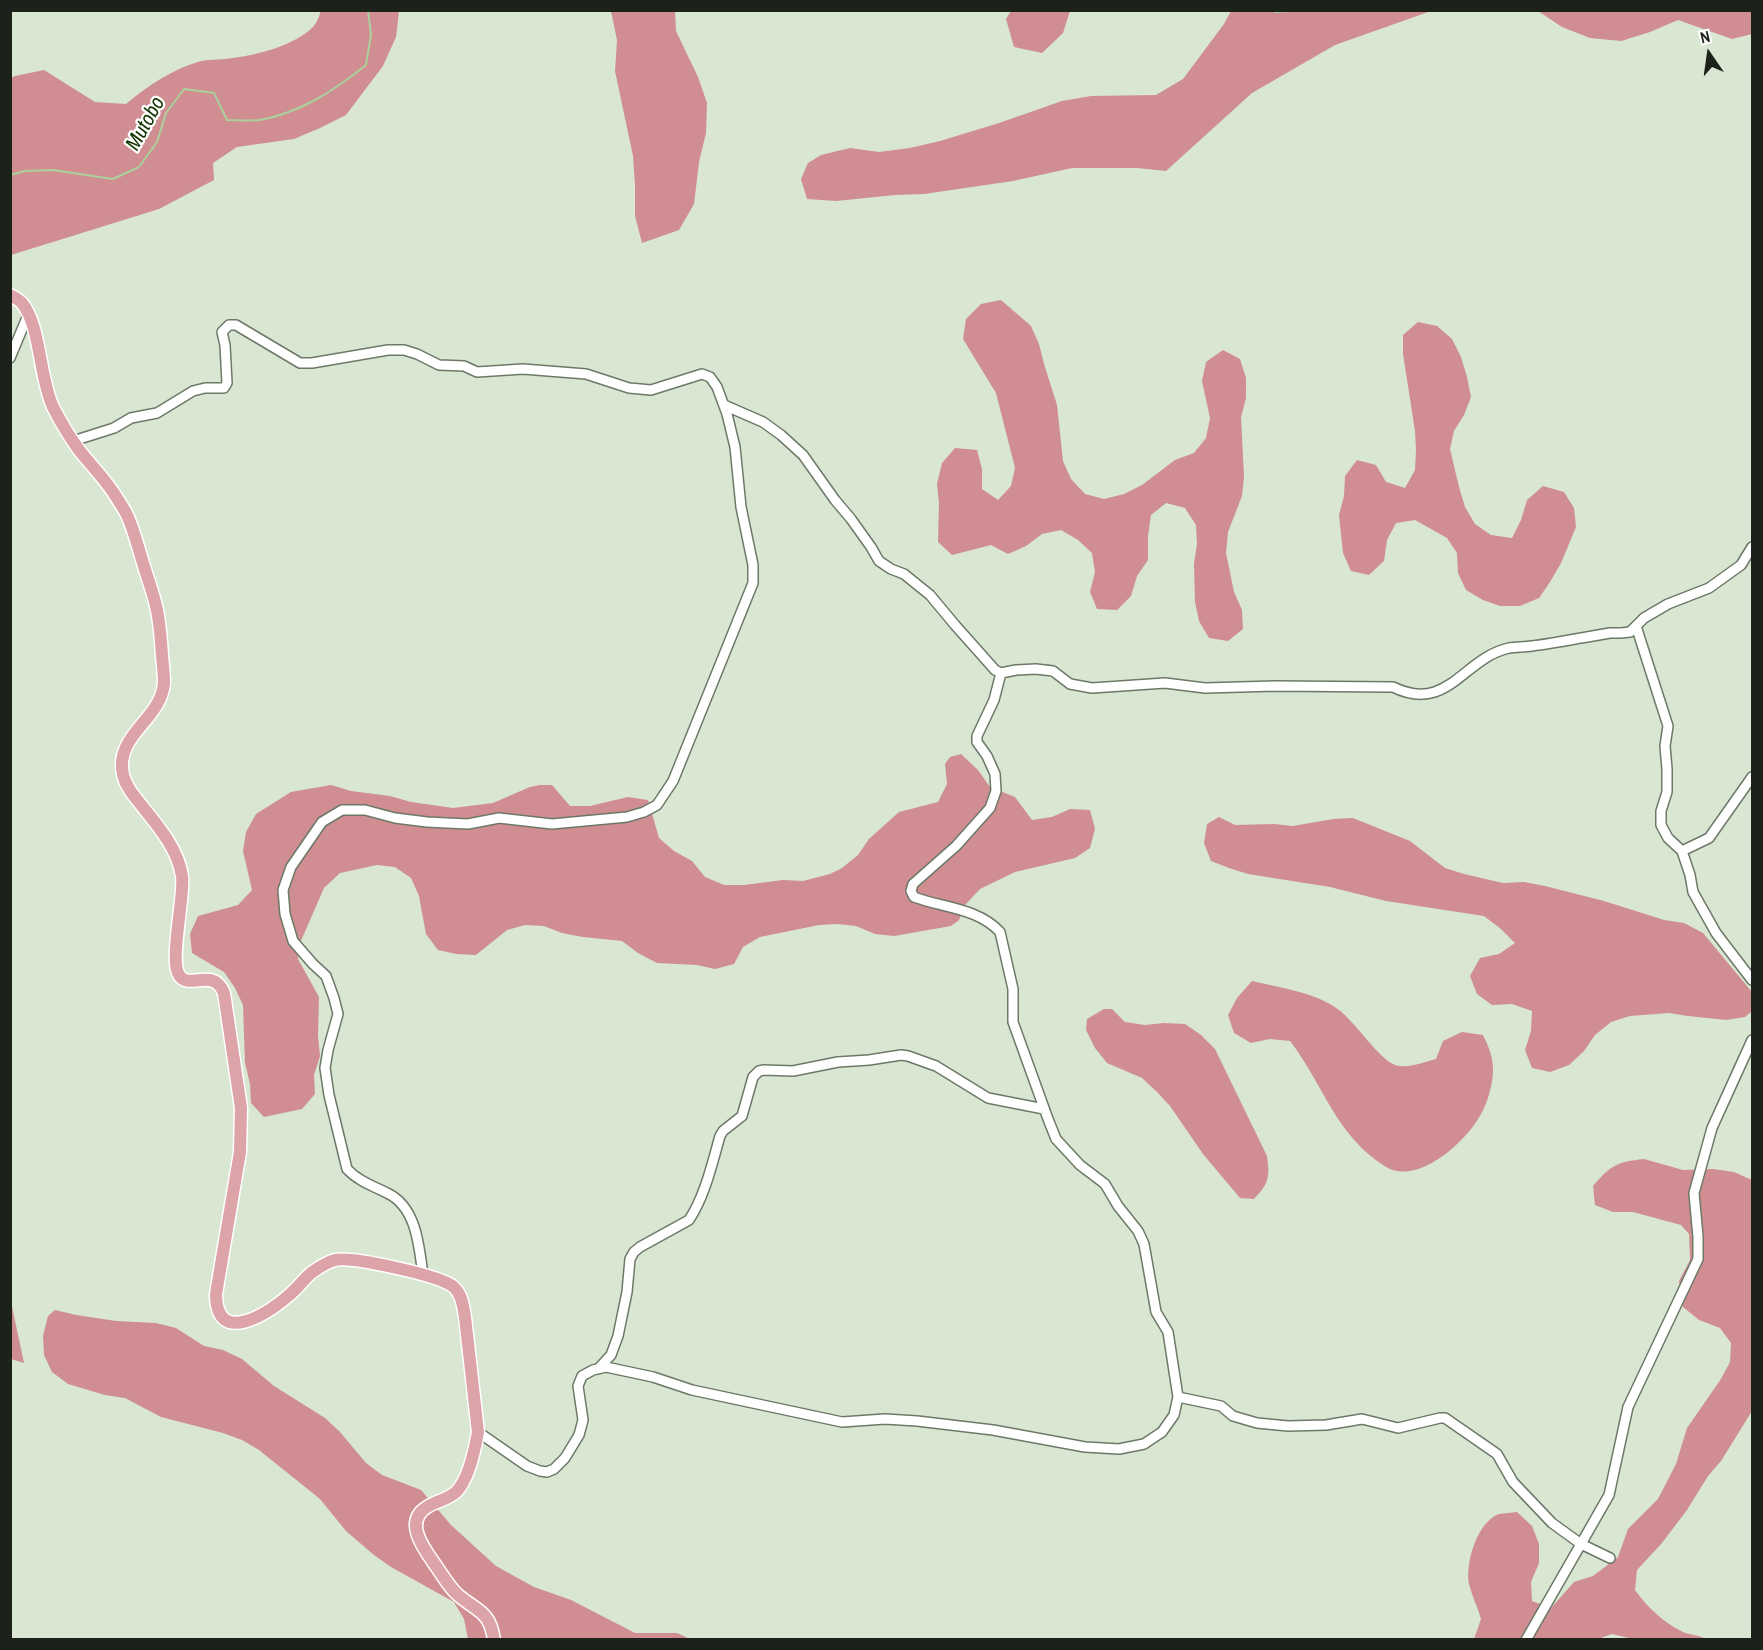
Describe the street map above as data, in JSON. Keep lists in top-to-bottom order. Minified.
{"water":["Mutobo"],"north":"top"}
